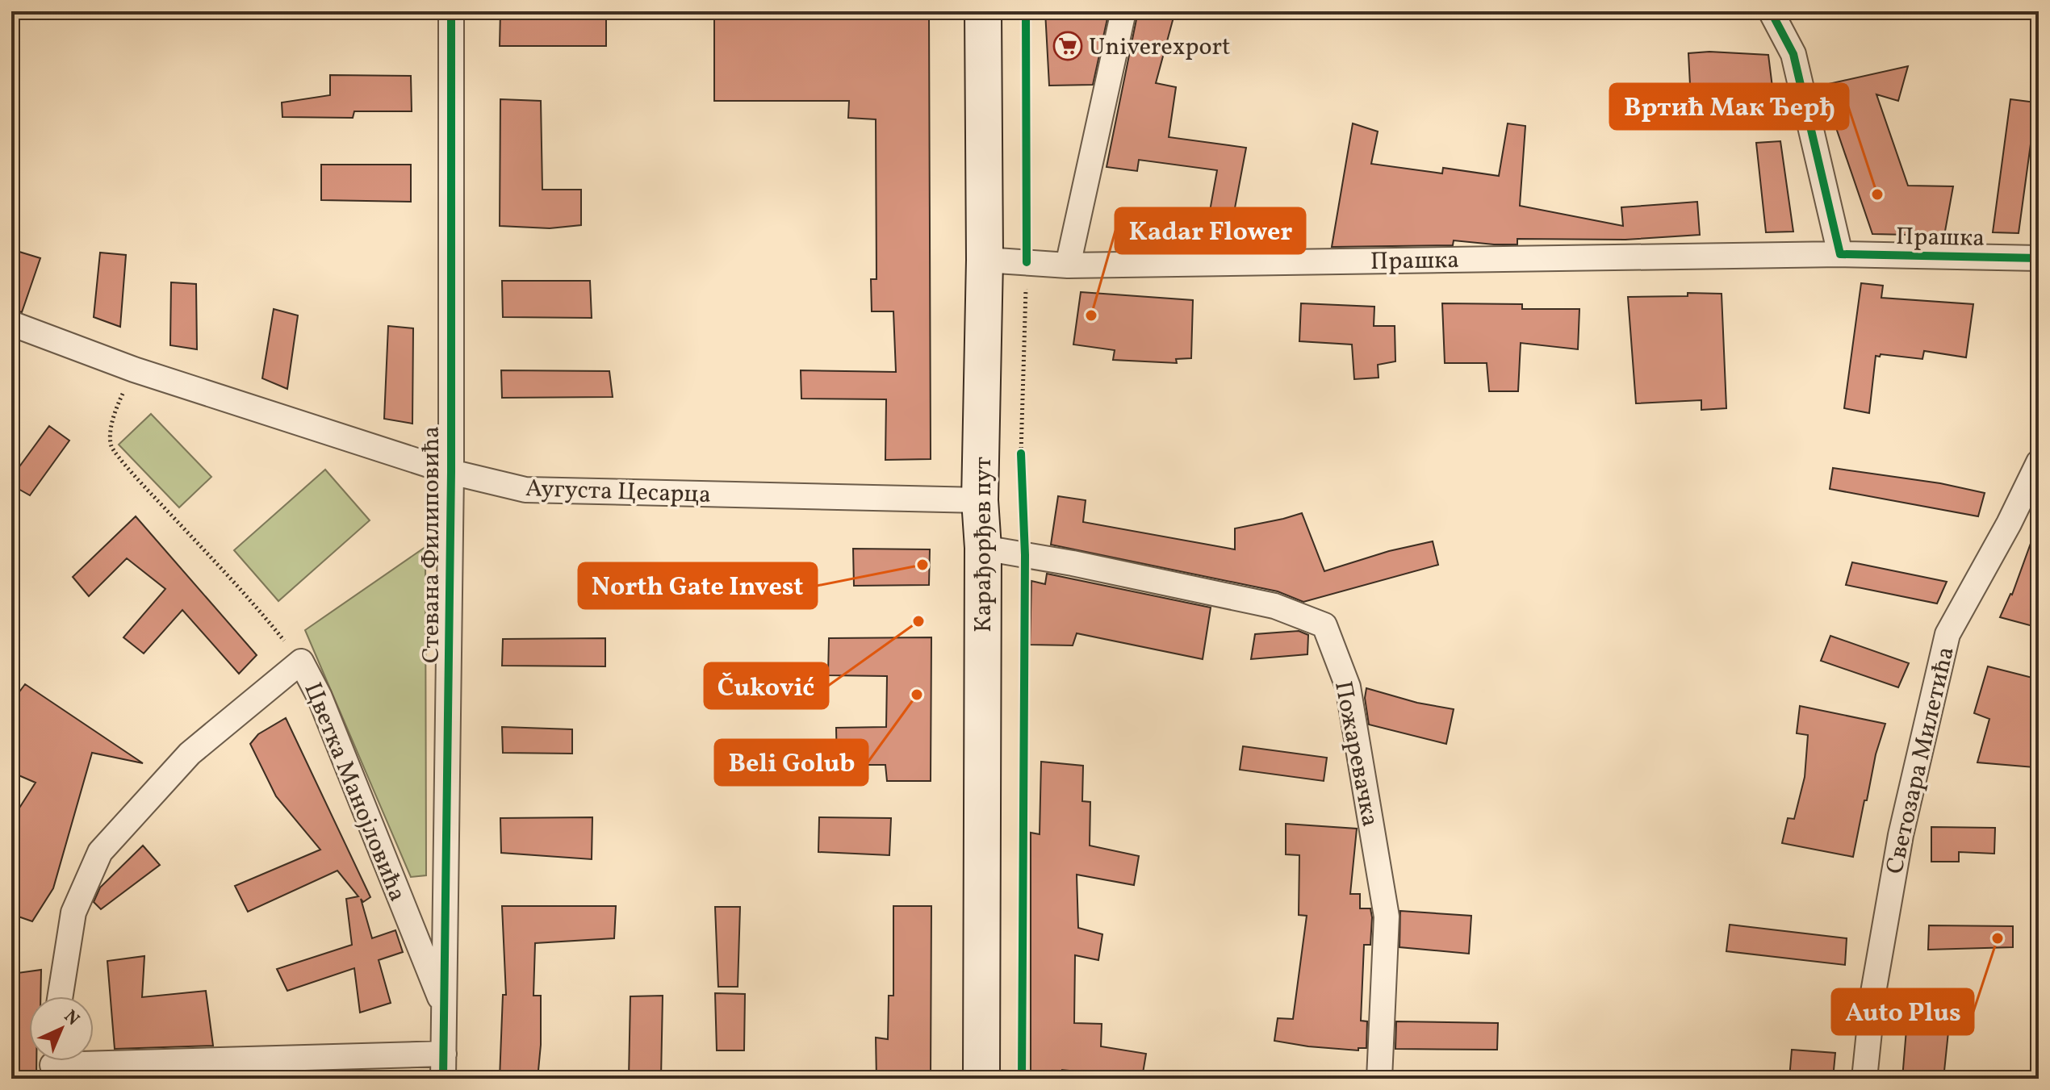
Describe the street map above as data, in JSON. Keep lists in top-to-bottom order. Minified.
{"streets":{"main road":["Карађорђев пут"],"street":["Прашка","Аугуста Цесарца","Стевана Филиповића","Пожаревачка","Светозара Милетића","Цветка Манојловића"]},"crossings":[["Прашка","Карађорђев пут"],["Аугуста Цесарца","Стевана Филиповића"],["Аугуста Цесарца","Карађорђев пут"],["Стевана Филиповића","Цветка Манојловића"],["Карађорђев пут","Пожаревачка"]],"places":{"supermarket":["Univerexport"],"other":["Вртић Мак Ђерђ","Kadar Flower","North Gate Invest","Čuković","Beli Golub","Auto Plus"]},"north":"top right"}
